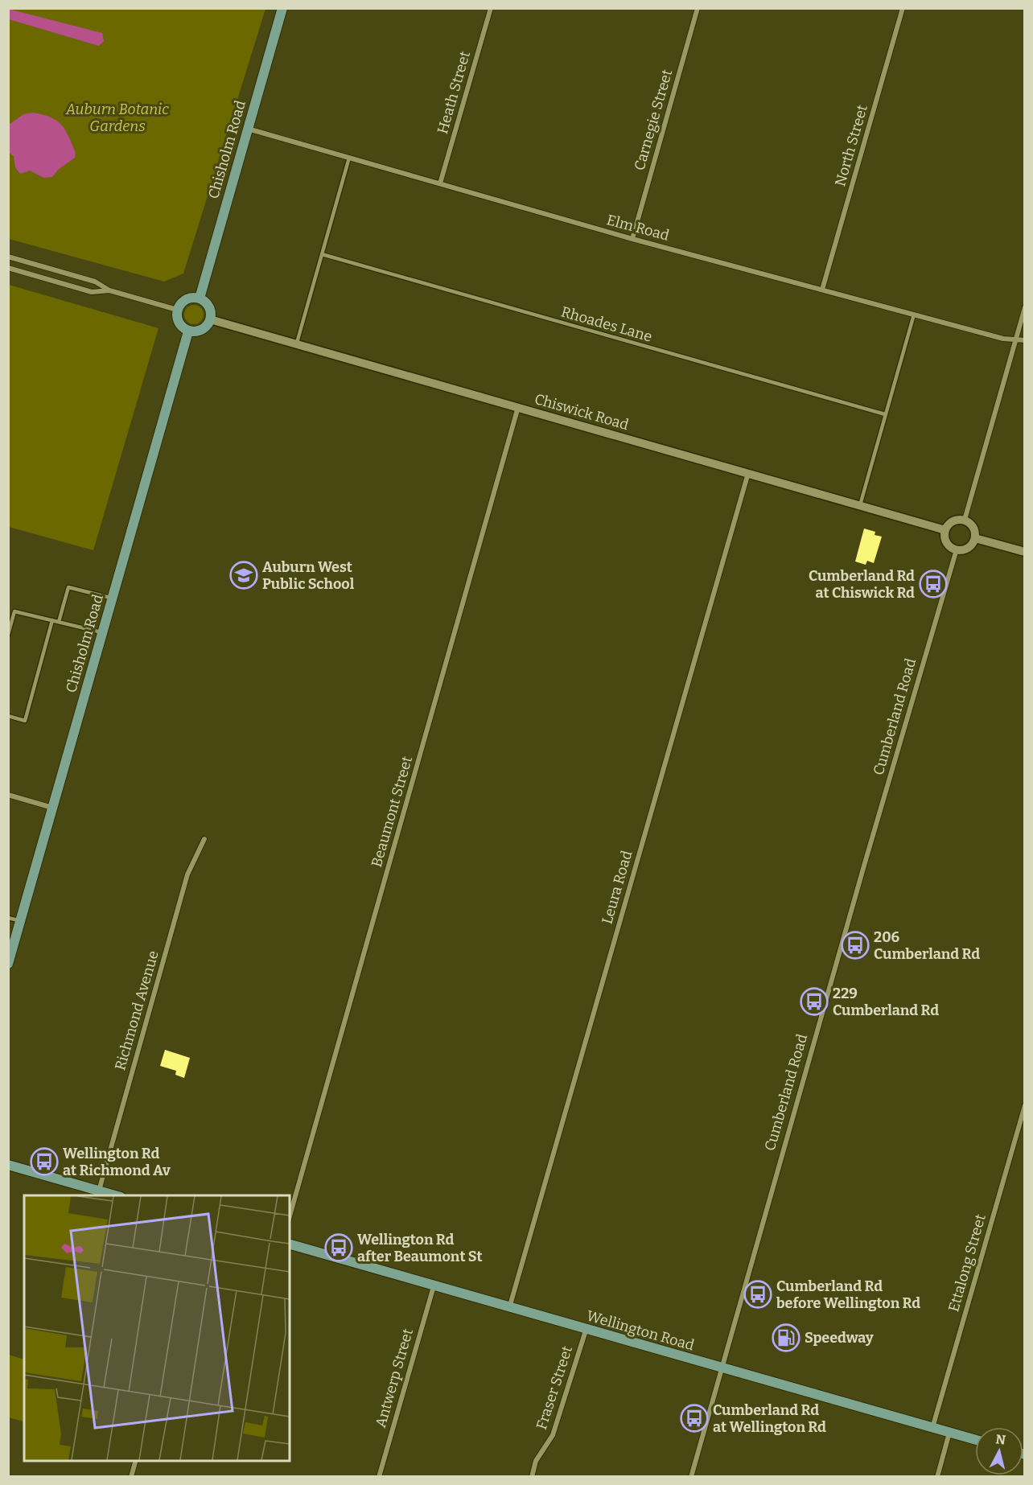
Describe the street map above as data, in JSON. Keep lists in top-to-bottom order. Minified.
{"streets":{"main road":["Chisholm Road","Wellington Road"],"street":["Heath Street","Carnegie Street","North Street","Elm Road","Chiswick Road","Cumberland Road","Beaumont Street","Leura Road","Richmond Avenue","Ettalong Street","Antwerp Street","Fraser Street"],"lane":["Rhoades Lane"]},"crossings":[["Heath Street","Elm Road"],["Carnegie Street","Elm Road"],["North Street","Elm Road"],["Chisholm Road","Elm Road"],["Chisholm Road","Chiswick Road"],["Chiswick Road","Cumberland Road"],["Chiswick Road","Beaumont Street"],["Chiswick Road","Leura Road"],["Cumberland Road","Wellington Road"],["Leura Road","Wellington Road"],["Ettalong Street","Wellington Road"],["Wellington Road","Antwerp Street"],["Wellington Road","Fraser Street"]],"parks":["Auburn Botanic Gardens"],"places":{"school or university":["Auburn West Public School"],"bus stop":["Cumberland Rd at Chiswick Rd","206 Cumberland Rd","229 Cumberland Rd","Wellington Rd at Richmond Av","Wellington Rd after Beaumont St","Cumberland Rd before Wellington Rd","Cumberland Rd at Wellington Rd"],"fuel station":["Speedway"]},"north":"top"}
